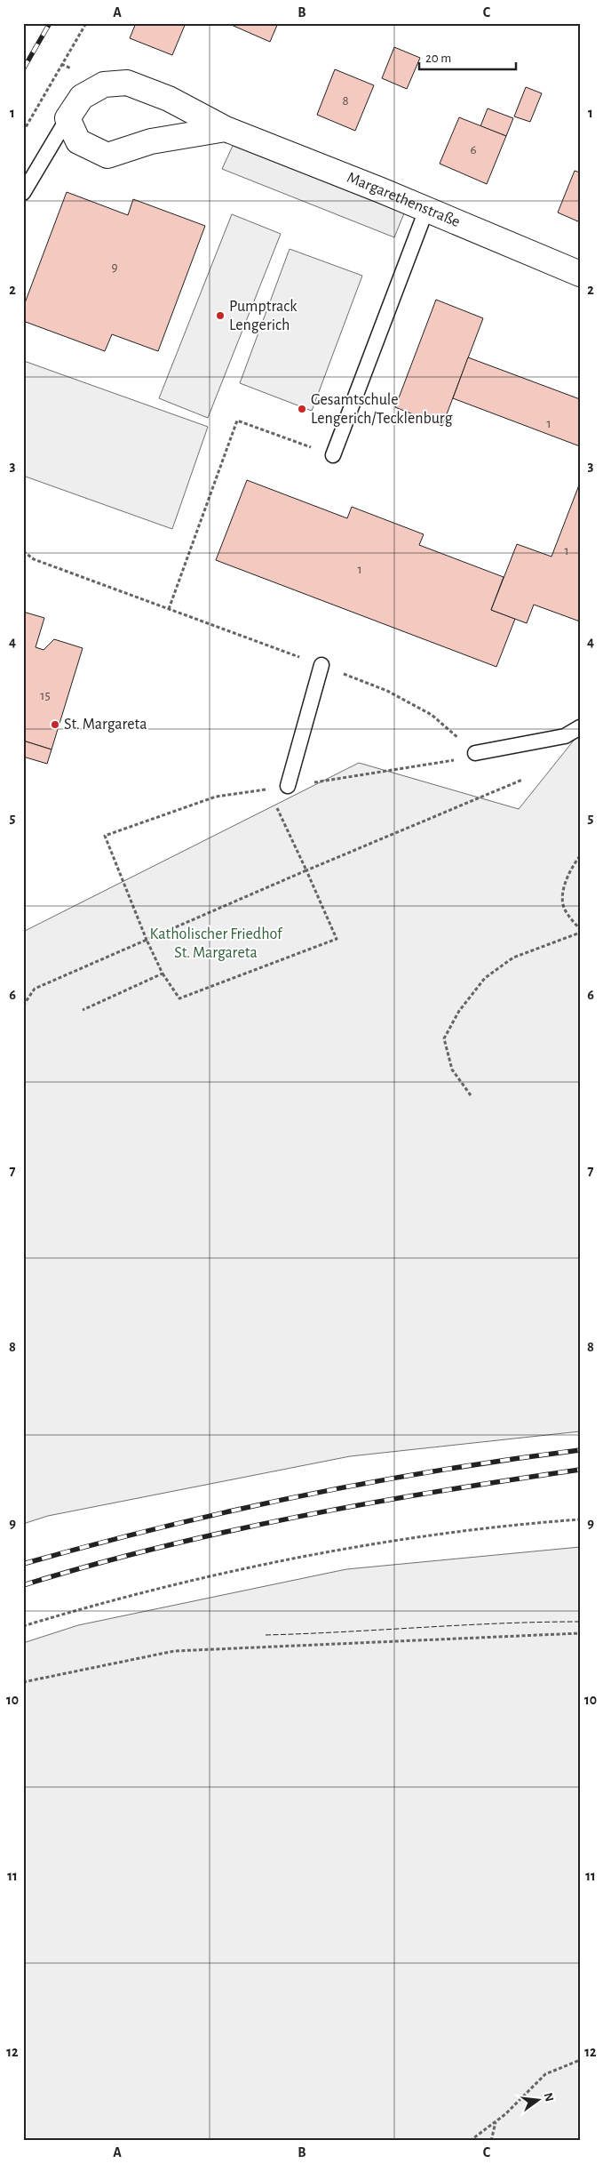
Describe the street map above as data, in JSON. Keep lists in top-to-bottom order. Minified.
{"streets":{"street":["Margarethenstraße"]},"parks":["Katholischer Friedhof St. Margareta"],"places":["Pumptrack Lengerich","Gesamtschule Lengerich/Tecklenburg","St. Margareta"],"house_numbers":["8","6","9","1","1","1","15"],"scale_bar":"20 m","north":"right","grid":{"columns":["A","B","C"],"rows":["1","2","3","4","5","6","7","8","9","10","11","12"]}}
